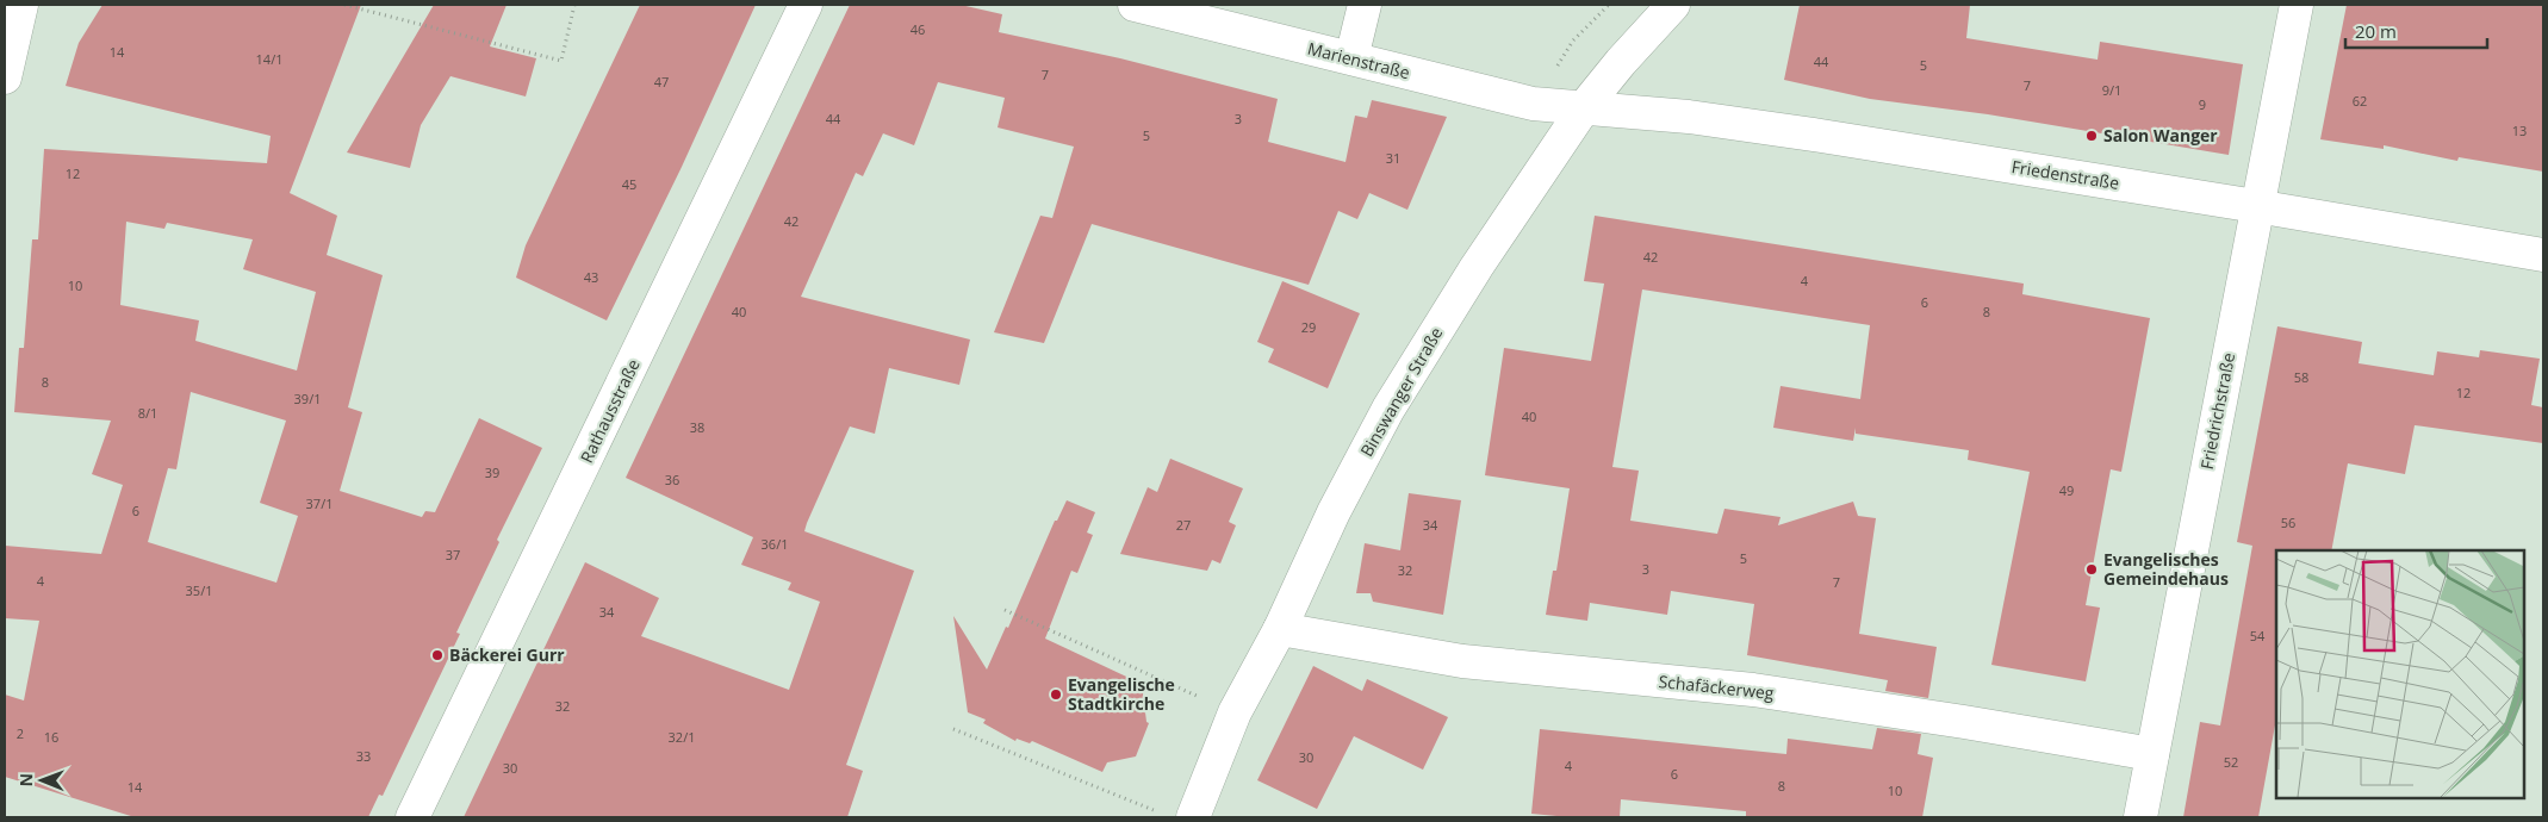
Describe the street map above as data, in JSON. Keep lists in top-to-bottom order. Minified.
{"streets":{"street":["Marienstraße","Friedenstraße","Binswanger Straße","Rathausstraße","Friedrichstraße","Schafäckerweg"]},"crossings":[["Marienstraße","Friedenstraße"],["Marienstraße","Binswanger Straße"],["Friedenstraße","Binswanger Straße"],["Friedenstraße","Friedrichstraße"],["Binswanger Straße","Schafäckerweg"],["Friedrichstraße","Schafäckerweg"]],"places":["Salon Wanger","Evangelisches Gemeindehaus","Bäckerei Gurr","Evangelische Stadtkirche"],"house_numbers":["46","14","14/1","44","5","7","47","7","9/1","62","9","44","3","13","5","31","12","45","42","42","43","4","10","6","40","8","29","58","8","12","39/1","8/1","40","38","39","36","49","37/1","6","56","27","34","36/1","37","5","3","32","4","7","35/1","34","54","32","2","16","32/1","33","30","52","4","30","6","8","14","10"],"scale_bar":"20 m","north":"left"}
